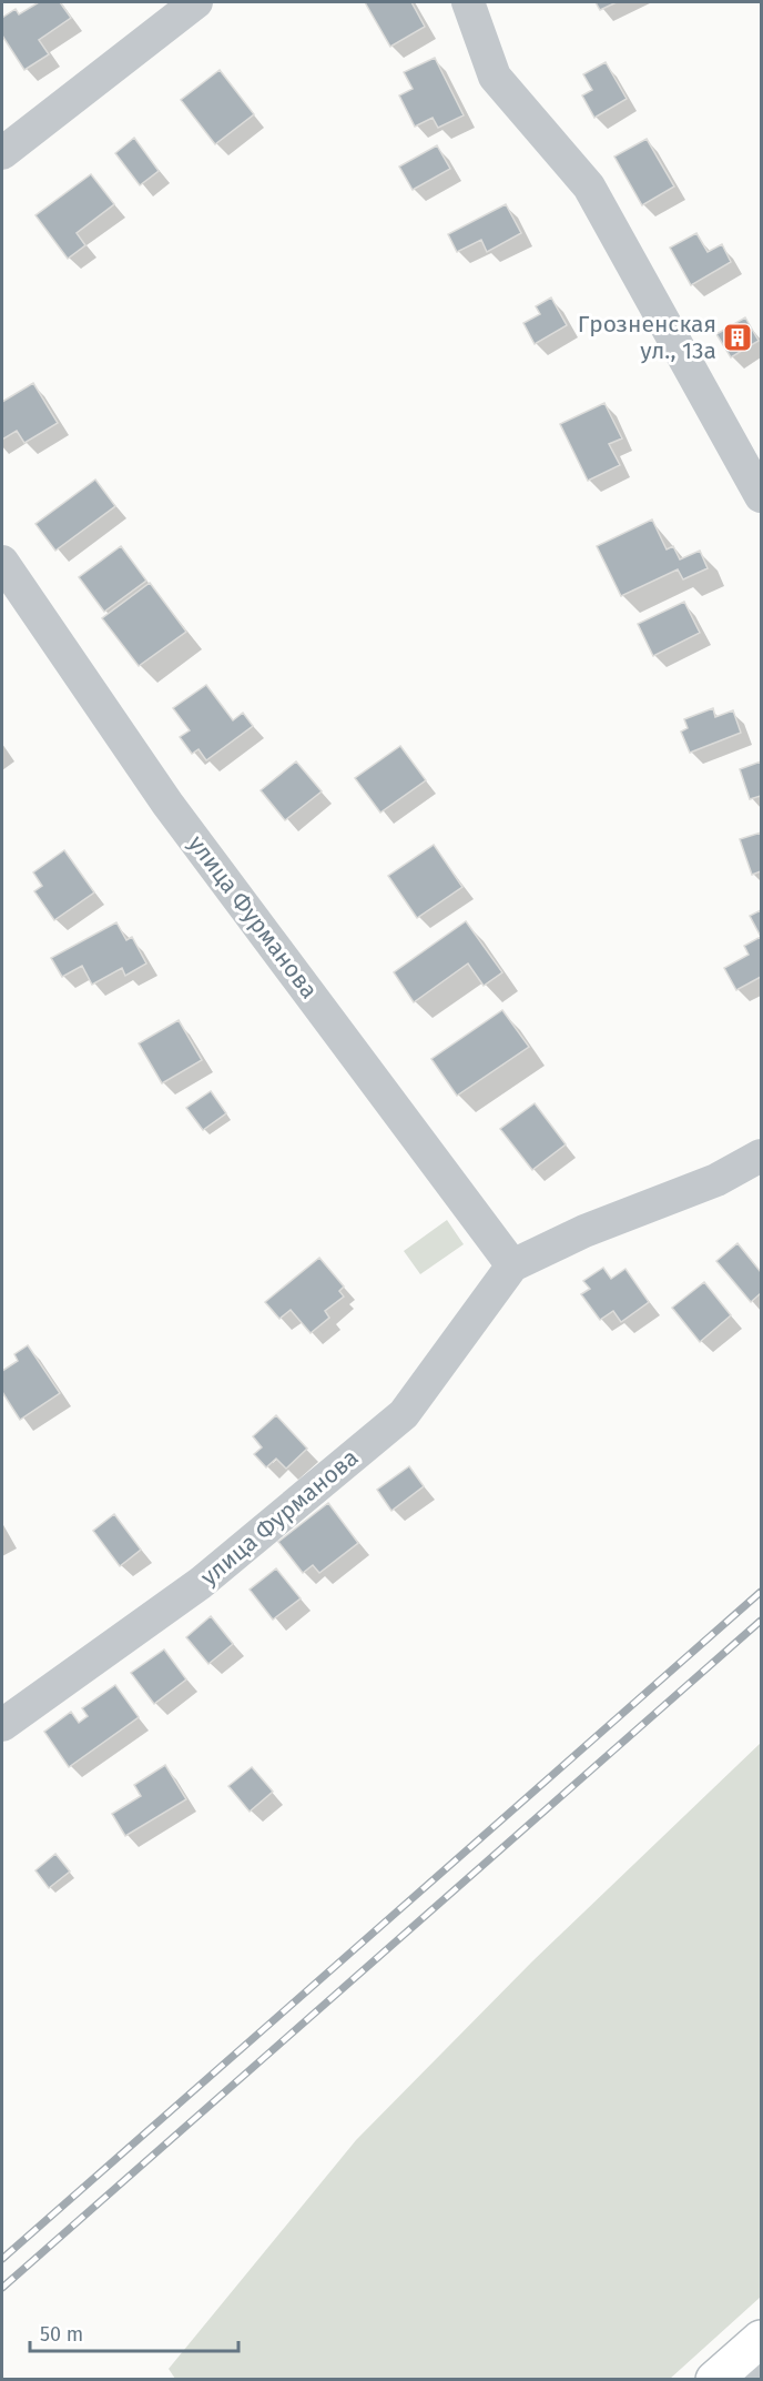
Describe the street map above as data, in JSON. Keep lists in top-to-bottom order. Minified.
{"streets":{"street":["улица Фурманова"]},"places":{"building":["Грозненская ул., 13а"]},"scale_bar":"50 m"}
